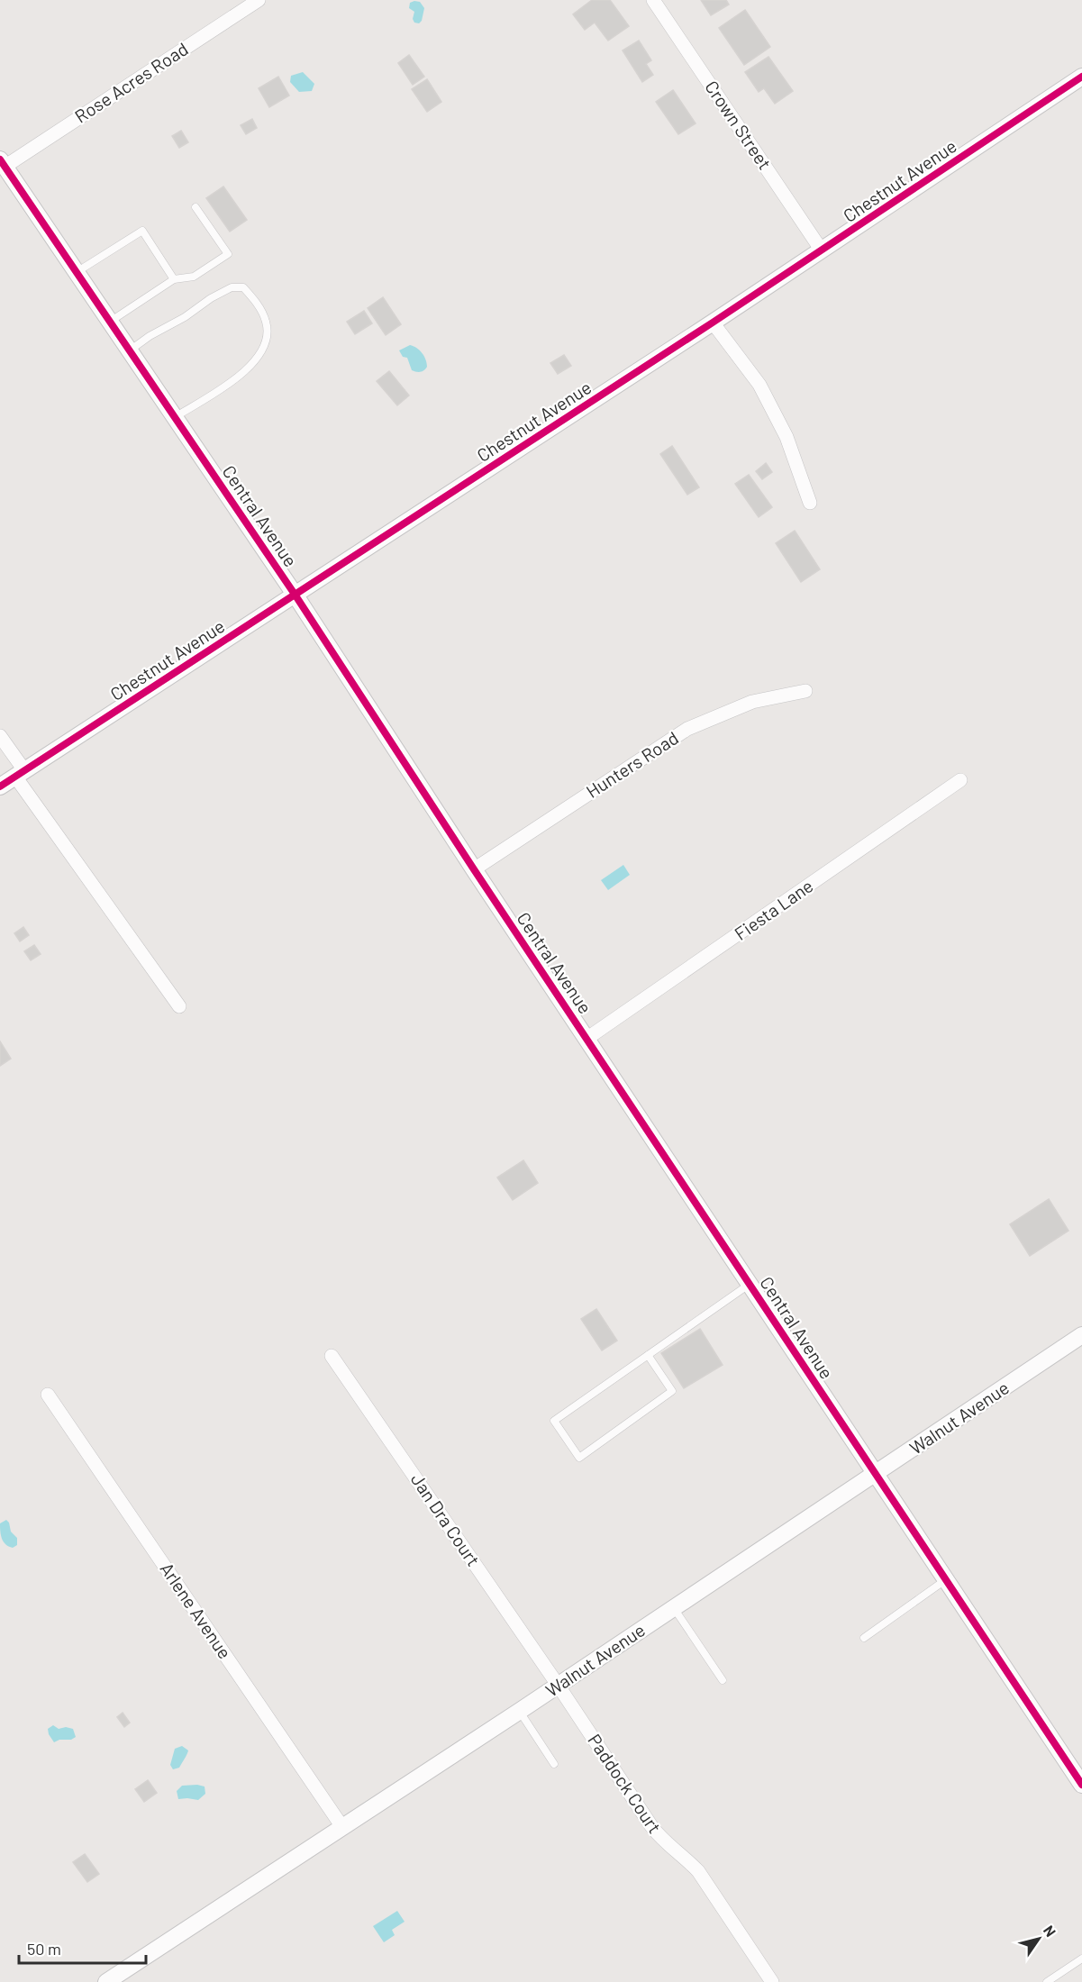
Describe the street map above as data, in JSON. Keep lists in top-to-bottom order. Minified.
{"streets":{"street":["Rose Acres Road","Crown Street","Chestnut Avenue","Central Avenue","Hunters Road","Fiesta Lane","Walnut Avenue","Jan Dra Court","Arlene Avenue","Paddock Court"]},"crossings":[["Rose Acres Road","Central Avenue"],["Crown Street","Chestnut Avenue"],["Chestnut Avenue","Central Avenue"],["Central Avenue","Hunters Road"],["Central Avenue","Fiesta Lane"],["Central Avenue","Walnut Avenue"],["Walnut Avenue","Jan Dra Court"],["Walnut Avenue","Arlene Avenue"],["Walnut Avenue","Paddock Court"],["Jan Dra Court","Paddock Court"]],"scale_bar":"50 m","north":"top right"}
